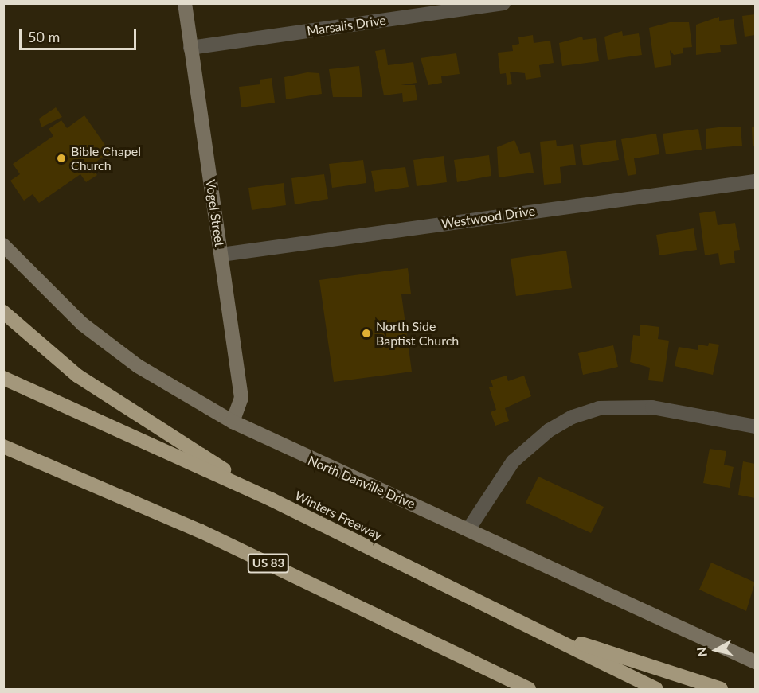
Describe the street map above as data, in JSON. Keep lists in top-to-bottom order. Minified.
{"streets":{"highway":["Winters Freeway","US 83"],"main road":["Vogel Street","North Danville Drive"],"street":["Marsalis Drive","Westwood Drive"]},"crossings":[["Marsalis Drive","Vogel Street"],["Vogel Street","Westwood Drive"],["Vogel Street","North Danville Drive"]],"places":["Bible Chapel Church","North Side Baptist Church"],"scale_bar":"50 m","north":"left"}
